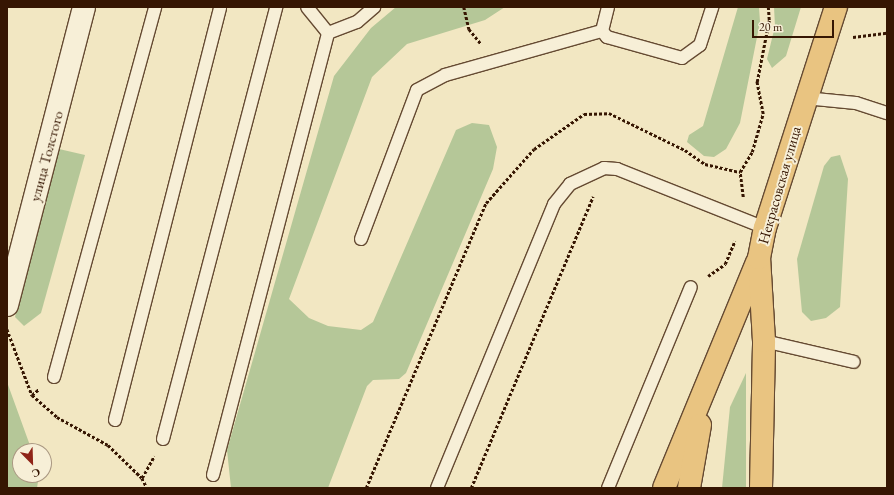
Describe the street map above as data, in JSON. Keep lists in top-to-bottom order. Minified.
{"streets":{"highway":["Некрасовская улица"],"street":["улица Толстого"]},"scale_bar":"20 m","north":"bottom right"}
